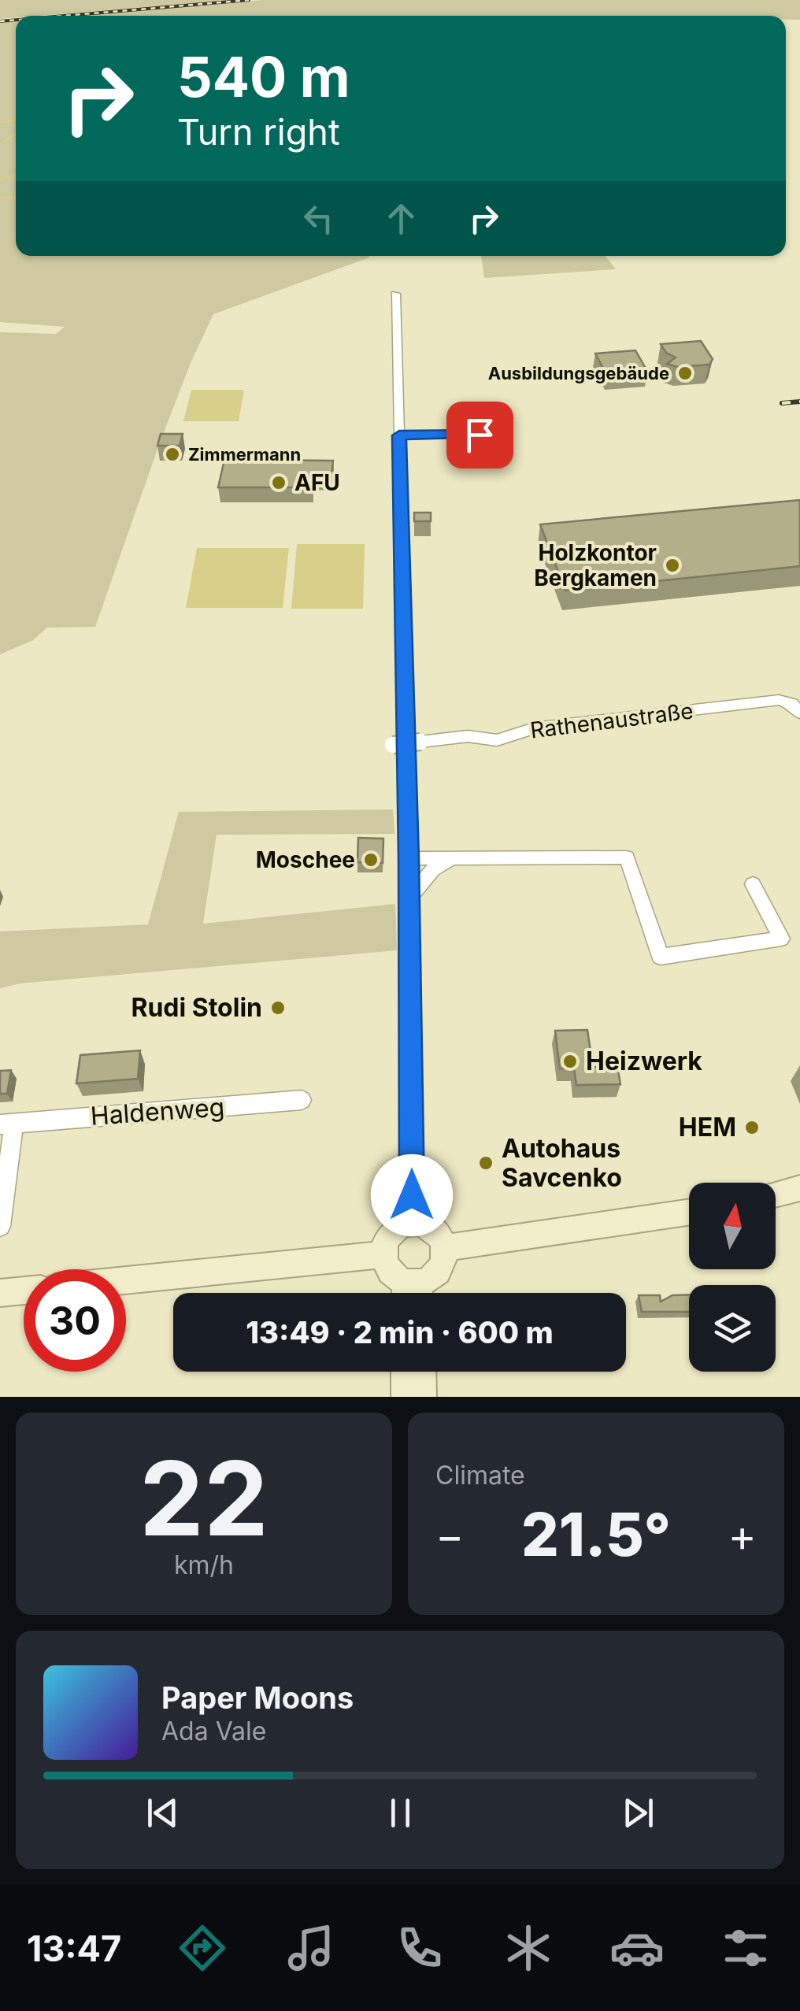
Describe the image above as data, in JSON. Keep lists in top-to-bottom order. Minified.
{"streets":{"street":["Rathenaustraße","Haldenweg"]},"places":["Ausbildungsgebäude","Zimmermann","AFU","Holzkontor Bergkamen","Moschee","Rudi Stolin","Heizwerk","HEM","Autohaus Savcenko"],"north":"top","page":{"turn":["540 m","Turn right"],"limit":"30","trip":"13:49 · 2 min · 600 m","tile":[["22","km/h"],"Climate"],"heat":["−","21.5°","+"],"song":["Paper Moons","Ada Vale"],"tabs":"13:47"}}
